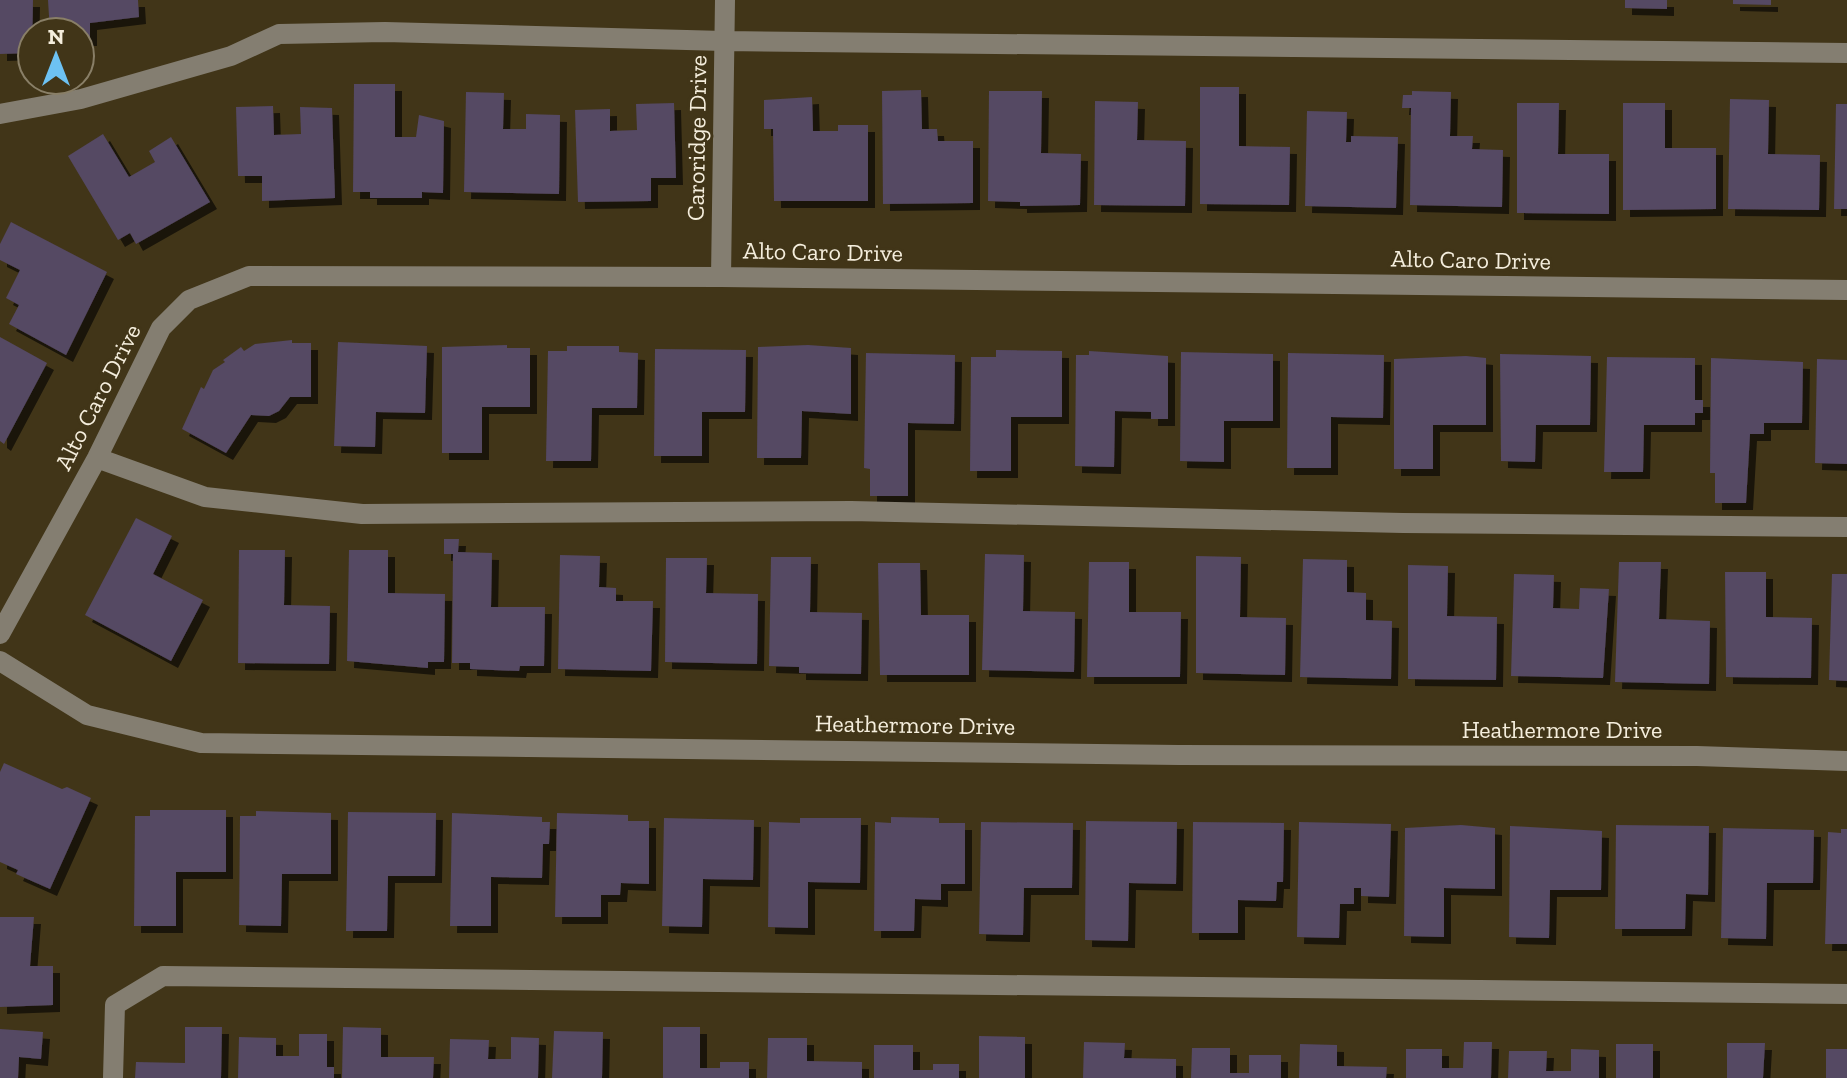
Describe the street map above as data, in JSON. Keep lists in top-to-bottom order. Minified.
{"streets":{"street":["Caroridge Drive","Alto Caro Drive","Heathermore Drive"]},"crossings":[["Caroridge Drive","Alto Caro Drive"]],"north":"top"}
